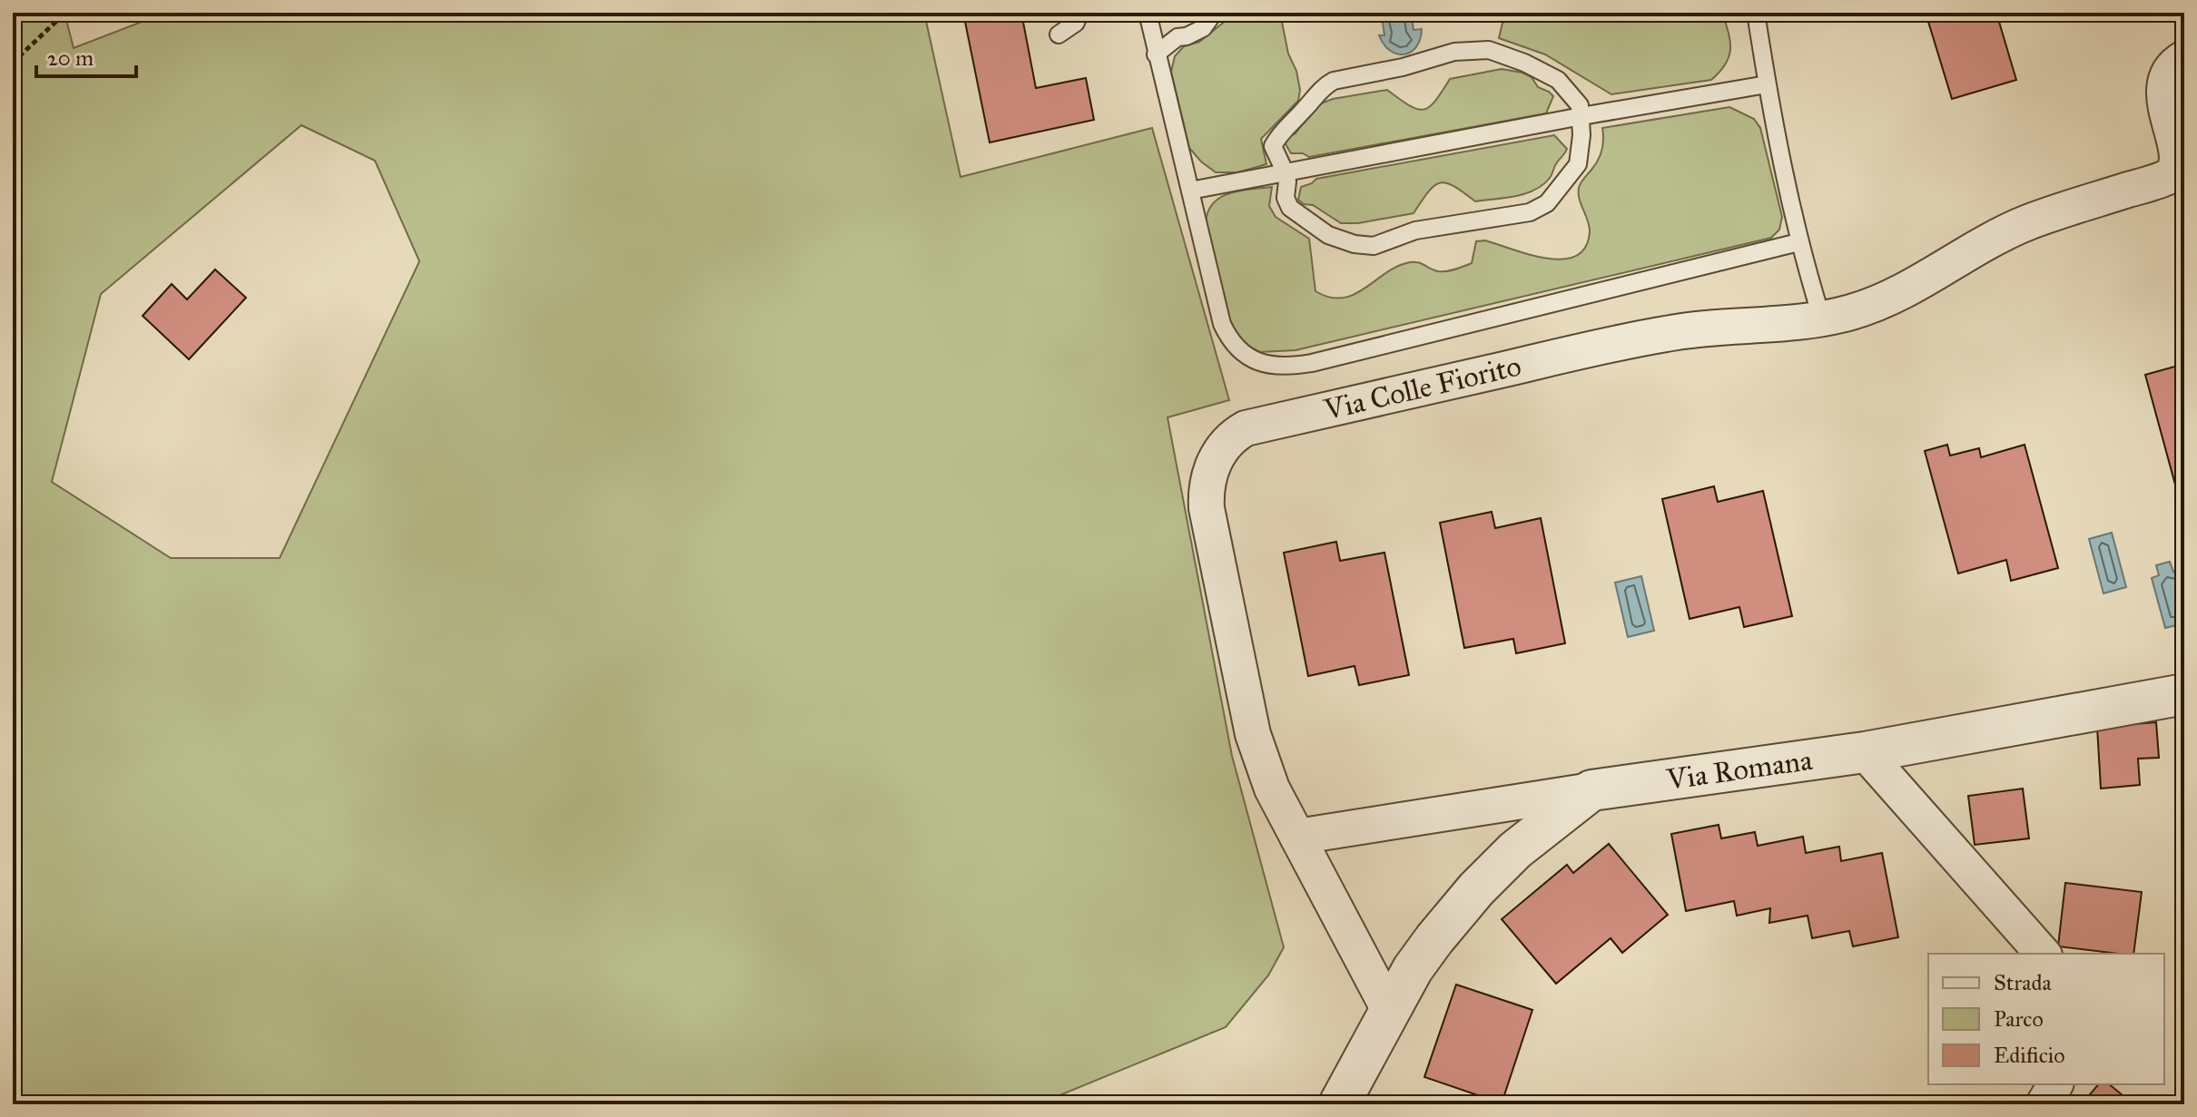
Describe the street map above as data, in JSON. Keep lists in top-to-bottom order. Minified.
{"streets":{"street":["Via Colle Fiorito","Via Romana"]},"crossings":[["Via Colle Fiorito","Via Romana"]],"legend":["Strada","Parco","Edificio"],"scale_bar":"20 m"}
